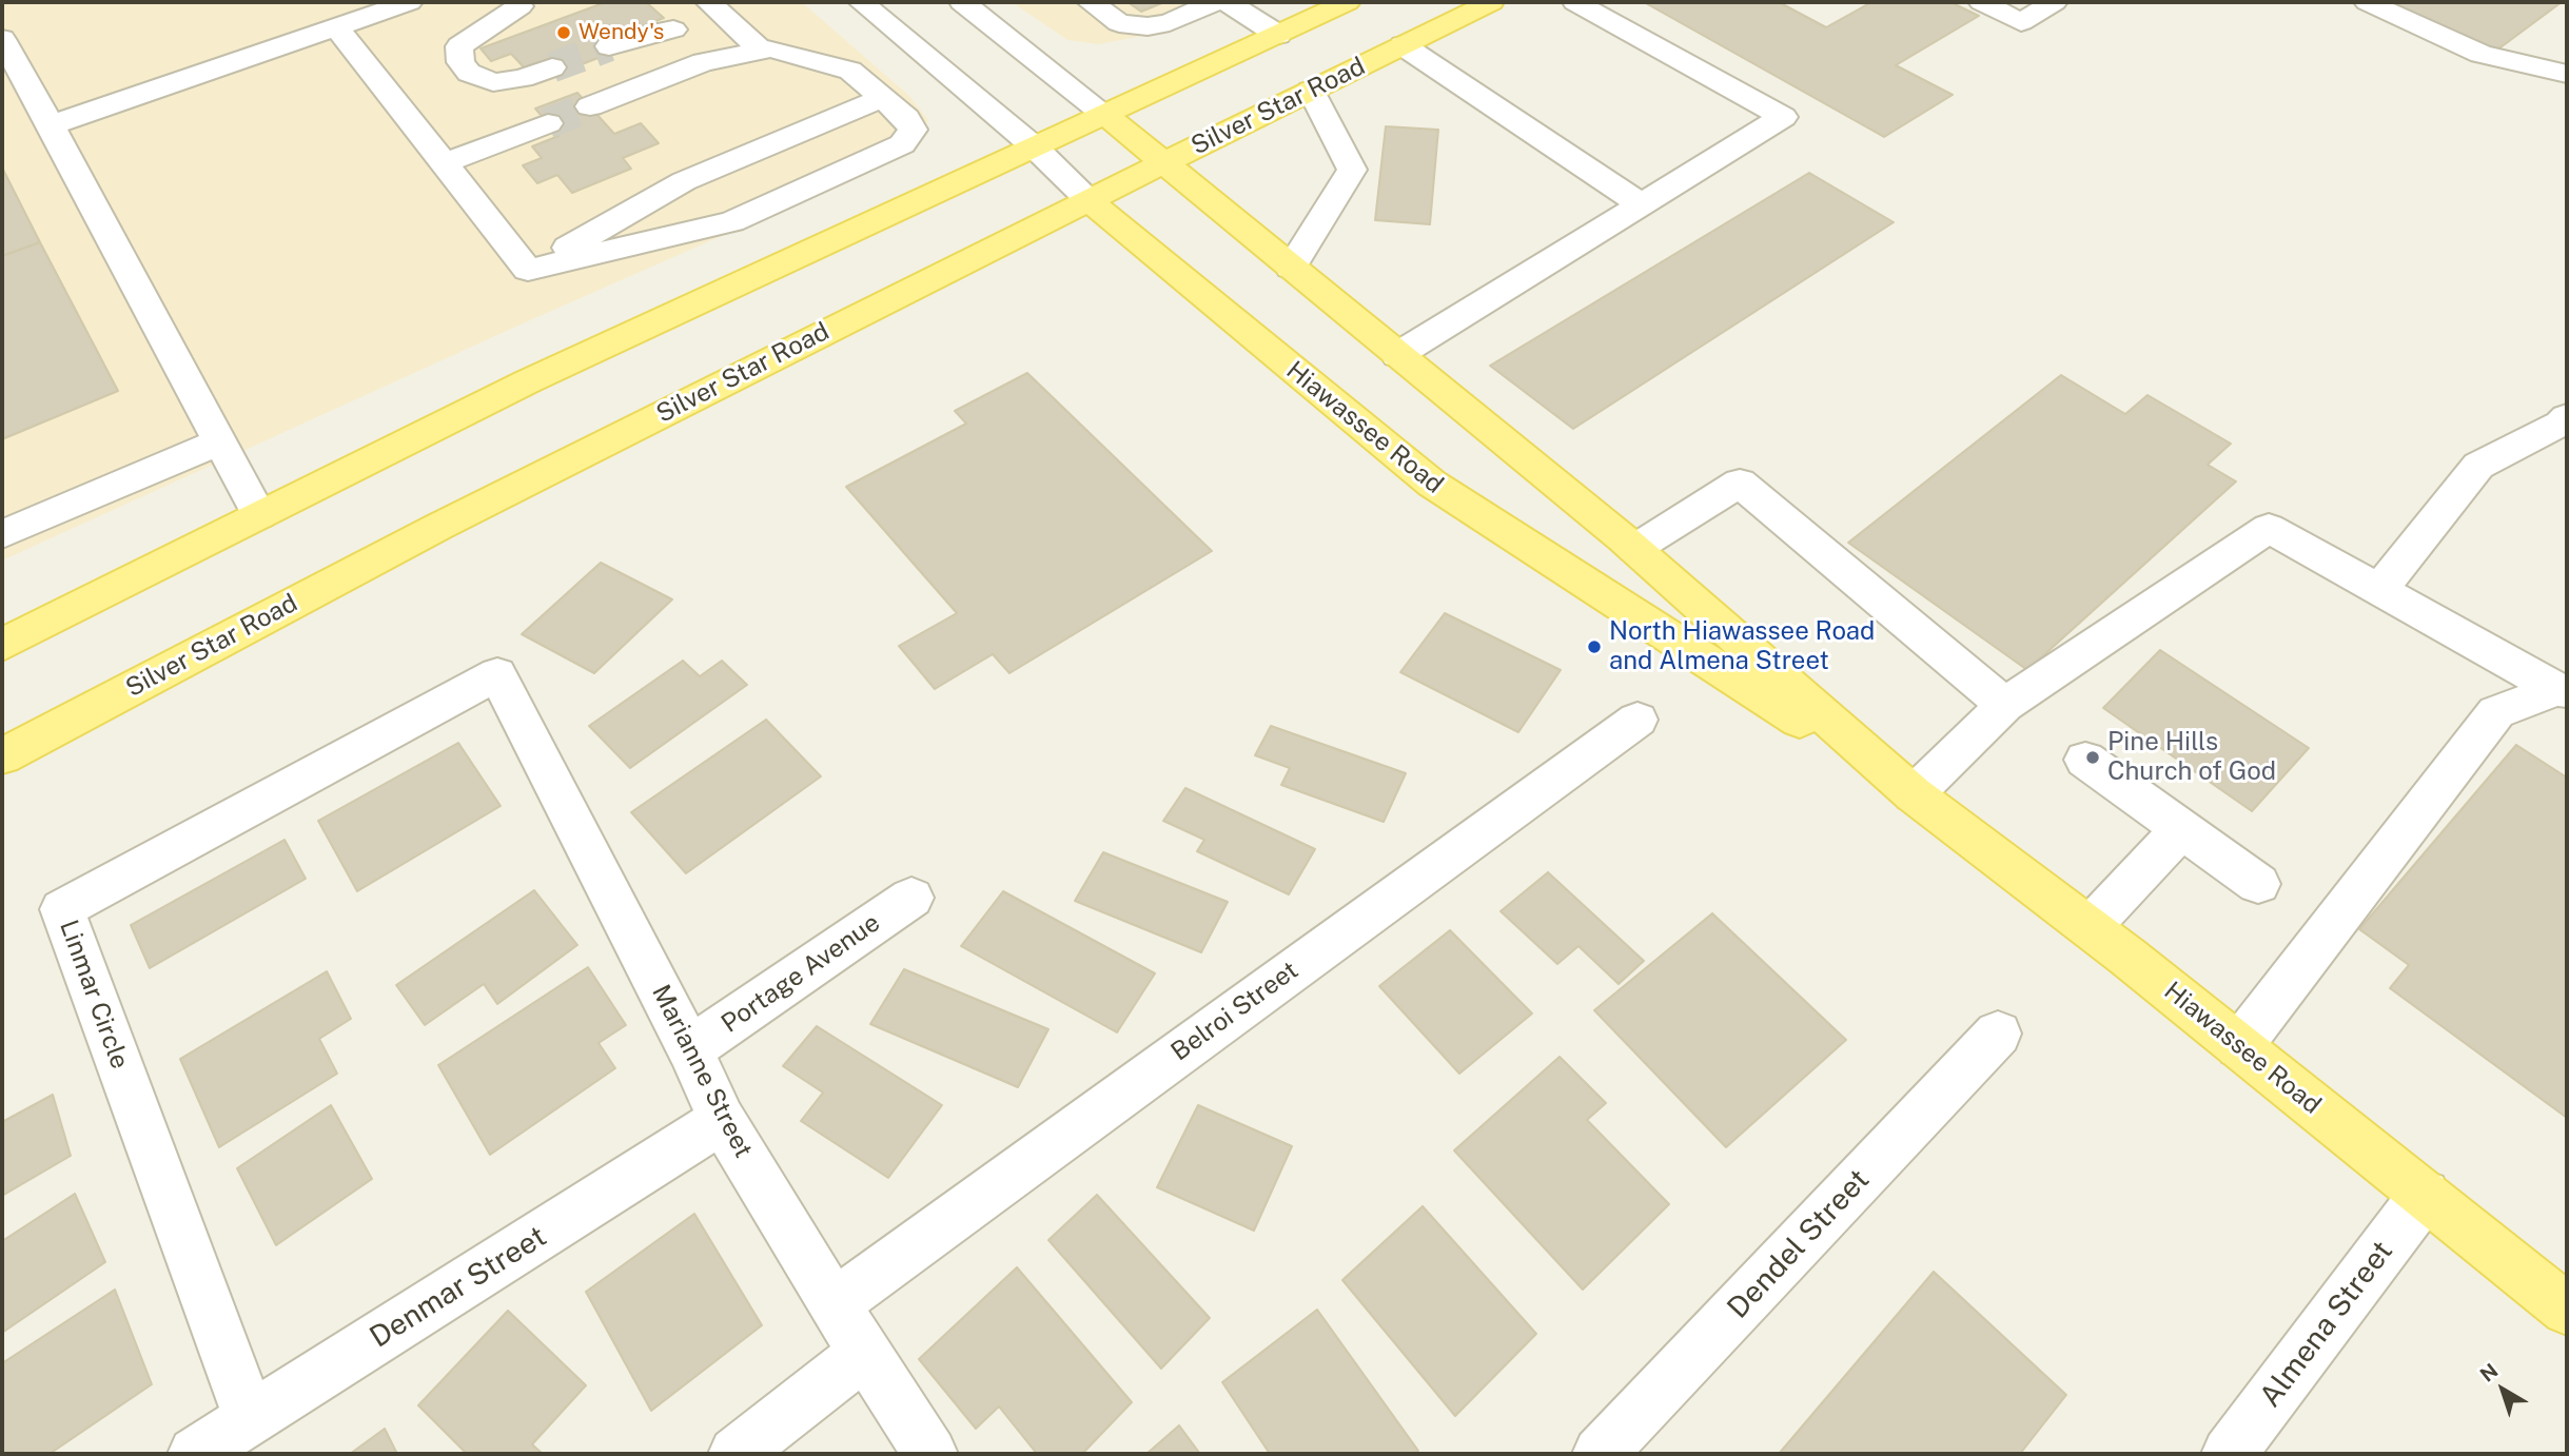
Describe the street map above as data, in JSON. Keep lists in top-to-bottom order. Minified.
{"streets":{"main road":["Silver Star Road","Hiawassee Road"],"street":["Portage Avenue","Linmar Circle","Belroi Street","Marianne Street","Dendel Street","Denmar Street","Almena Street"]},"crossings":[["Silver Star Road","Hiawassee Road"],["Hiawassee Road","Almena Street"],["Portage Avenue","Marianne Street"],["Linmar Circle","Marianne Street"],["Linmar Circle","Denmar Street"],["Belroi Street","Marianne Street"],["Marianne Street","Denmar Street"]],"places":["Wendy's","North Hiawassee Road and Almena Street","Pine Hills Church of God"],"north":"top left"}
